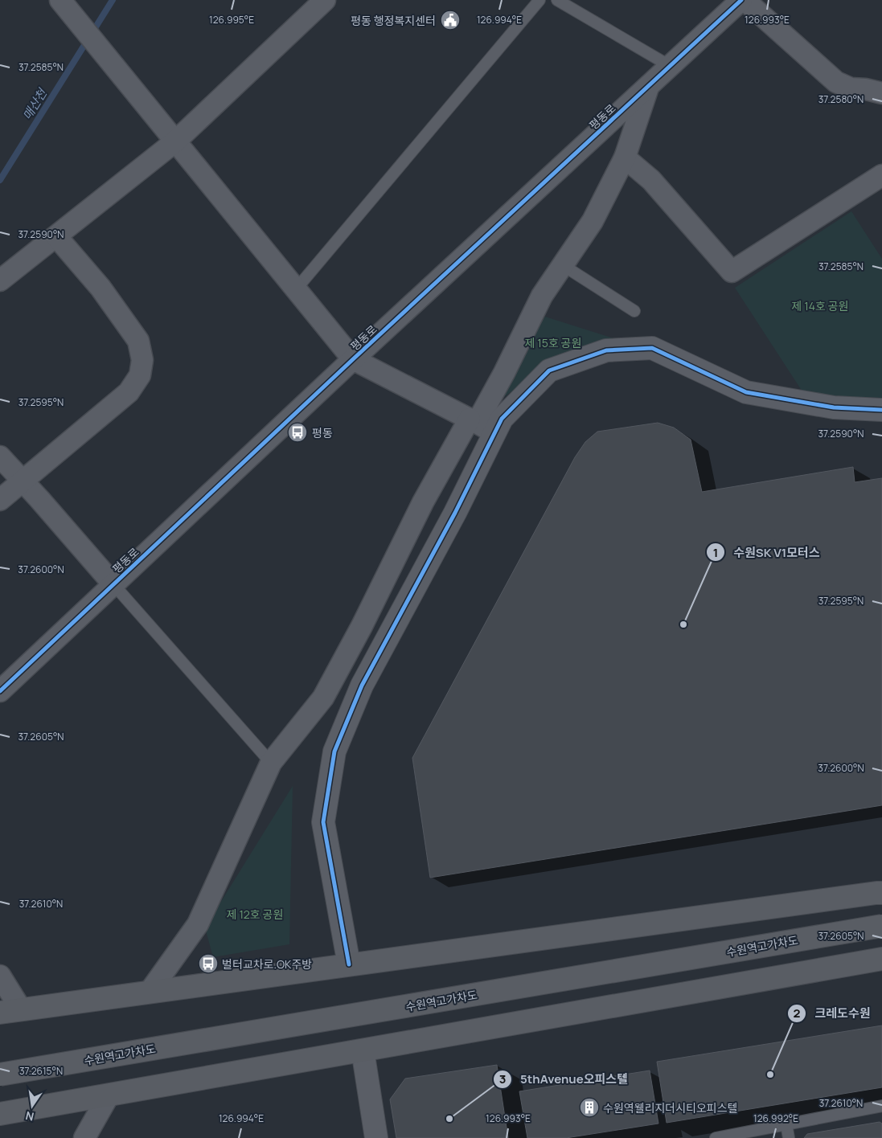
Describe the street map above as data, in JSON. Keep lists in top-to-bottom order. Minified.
{"streets":{"main road":["수원역고가차도"],"street":["평동로"]},"water":["매산천"],"parks":["제 14호 공원","제 15호 공원","제 12호 공원"],"places":{"public building":["평동 행정복지센터"],"bus stop":["평동","벌터교차로.OK주방"],"other":["수원SK V1모터스","크레도수원","5thAvenue오피스텔"],"building":["수원역웰리지더시티오피스텔"]},"north":"bottom","coordinates":["126.995°E","126.994°E","126.993°E","37.2585°N","37.2580°N","37.2590°N","37.2595°N","37.2600°N","37.2605°N","37.2610°N","37.2615°N","126.992°E"]}
